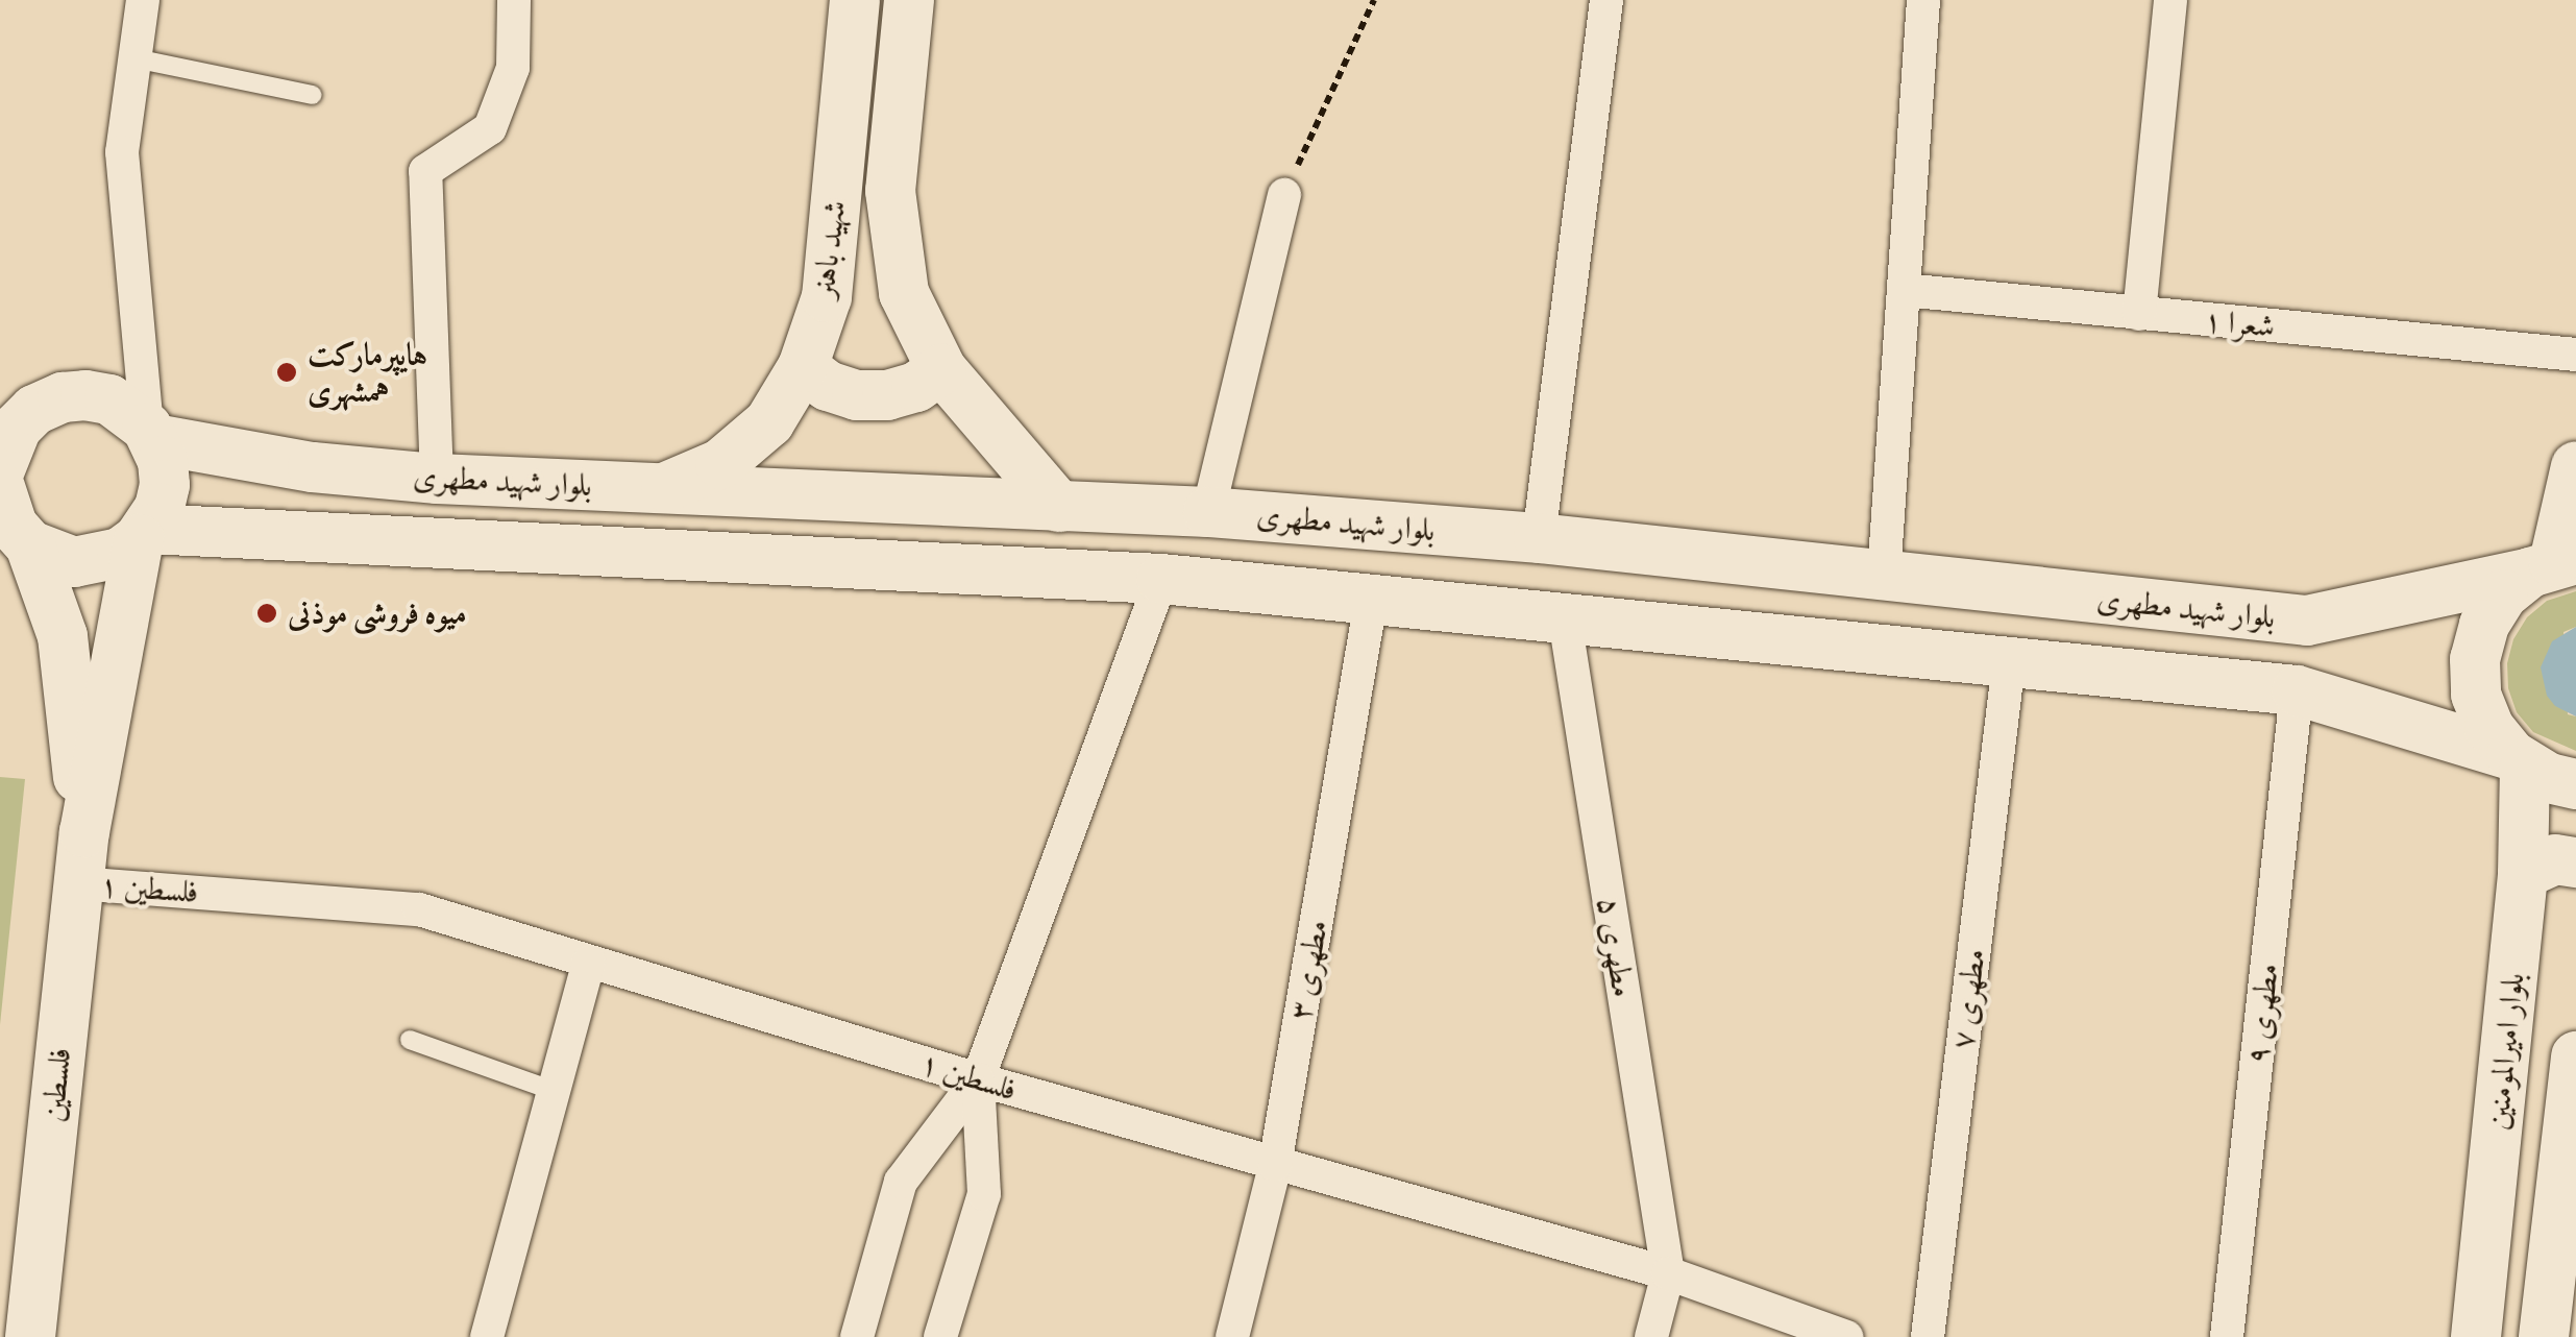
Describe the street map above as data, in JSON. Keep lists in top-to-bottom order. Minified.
{"streets":{"main road":["شهید باهنر","بلوار شهید مطهری","بلوار امیرالمومنین","فلسطین"],"street":["شعرا ۱","فلسطین ۱","مطهری ۵","مطهری ۳","مطهری ۷","مطهری ۹"]},"crossings":[["شهید باهنر","بلوار شهید مطهری"],["بلوار شهید مطهری","مطهری ۵"],["بلوار شهید مطهری","مطهری ۳"],["بلوار شهید مطهری","مطهری ۷"],["بلوار شهید مطهری","مطهری ۹"],["بلوار شهید مطهری","بلوار امیرالمومنین"],["فلسطین ۱","مطهری ۵"],["فلسطین ۱","مطهری ۳"],["فلسطین ۱","فلسطین"]],"places":["هايپرماركت همشهری","میوه فروشی موذنی"]}
